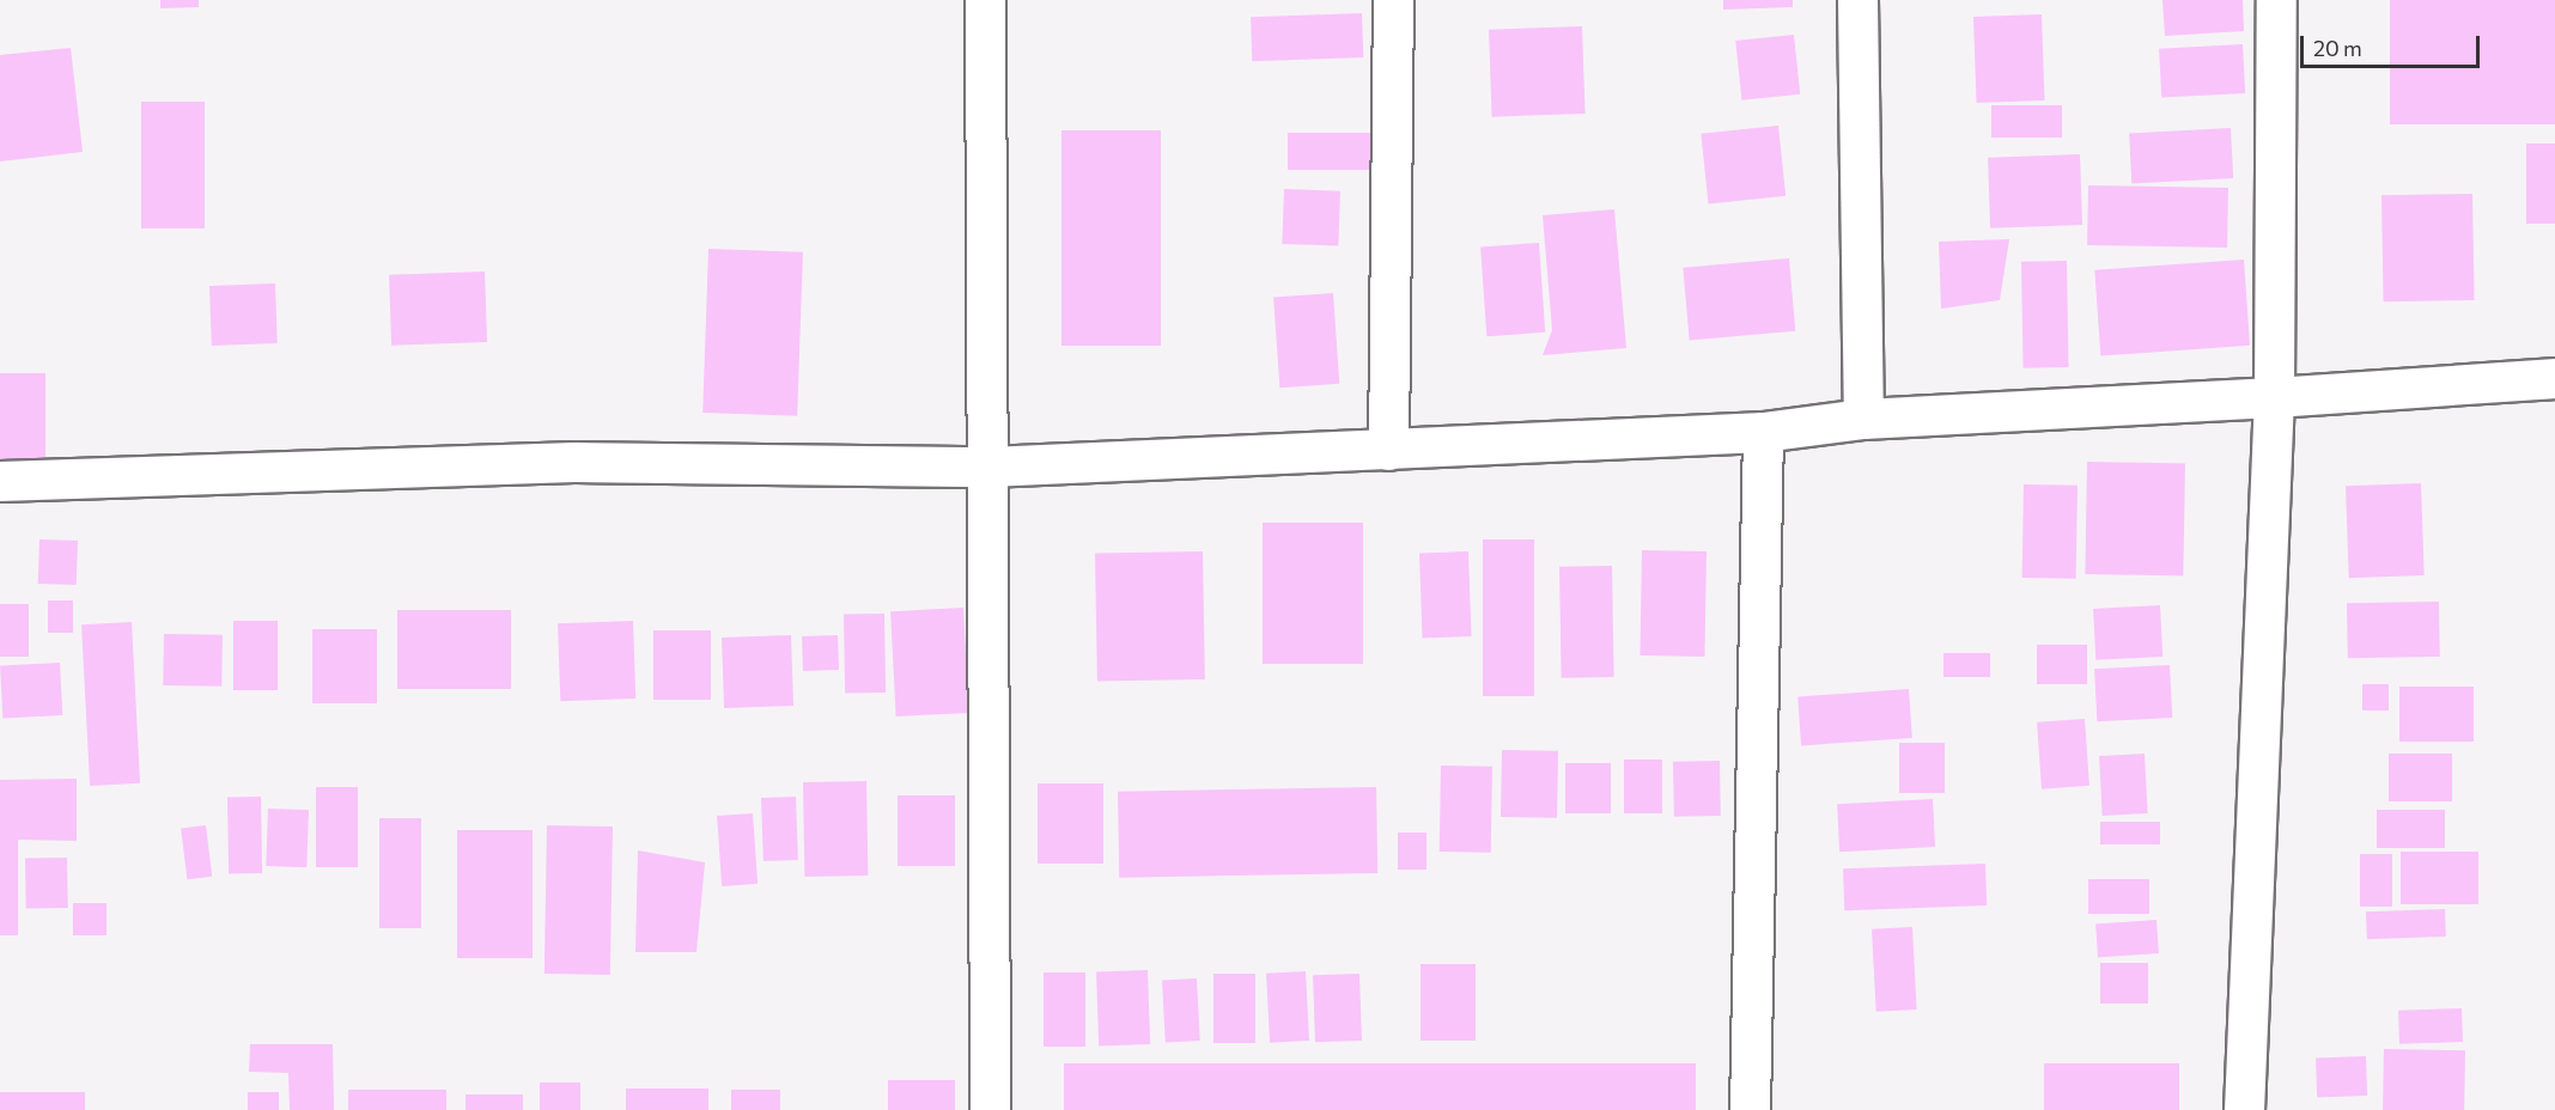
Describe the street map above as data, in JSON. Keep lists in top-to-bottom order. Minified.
{"scale_bar":"20 m"}
